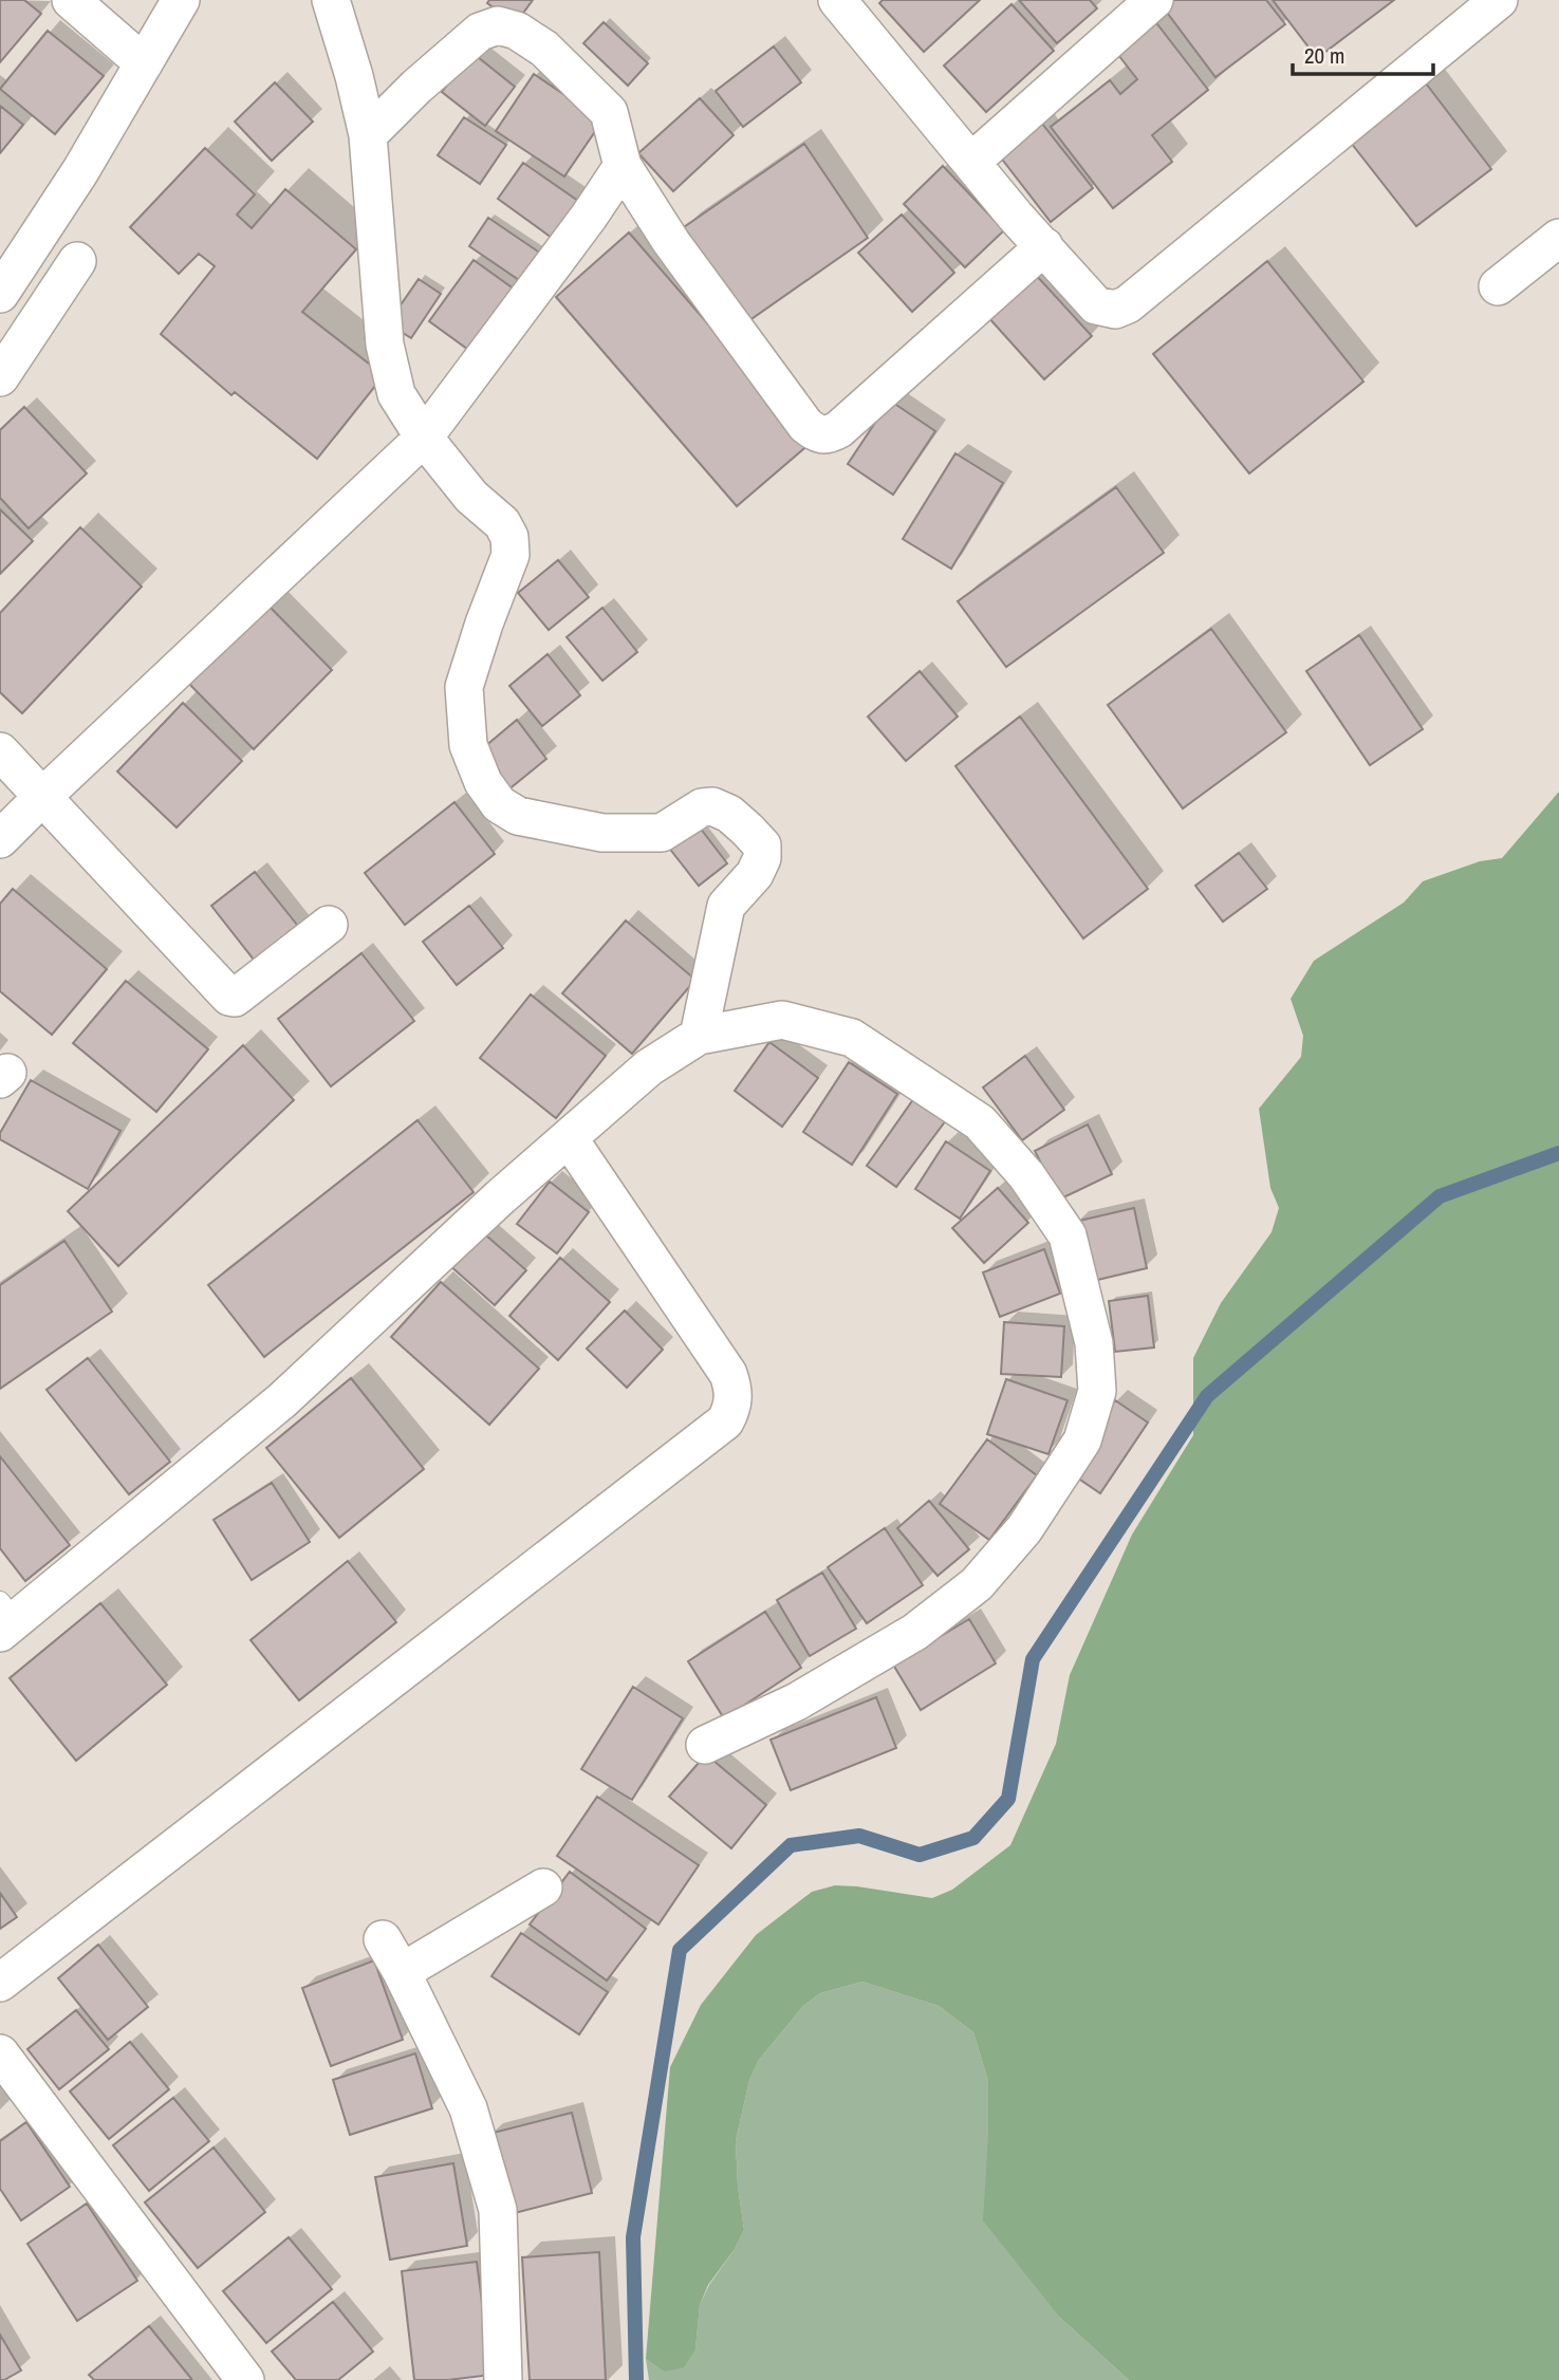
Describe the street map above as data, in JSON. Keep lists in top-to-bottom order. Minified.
{"scale_bar":"20 m"}
